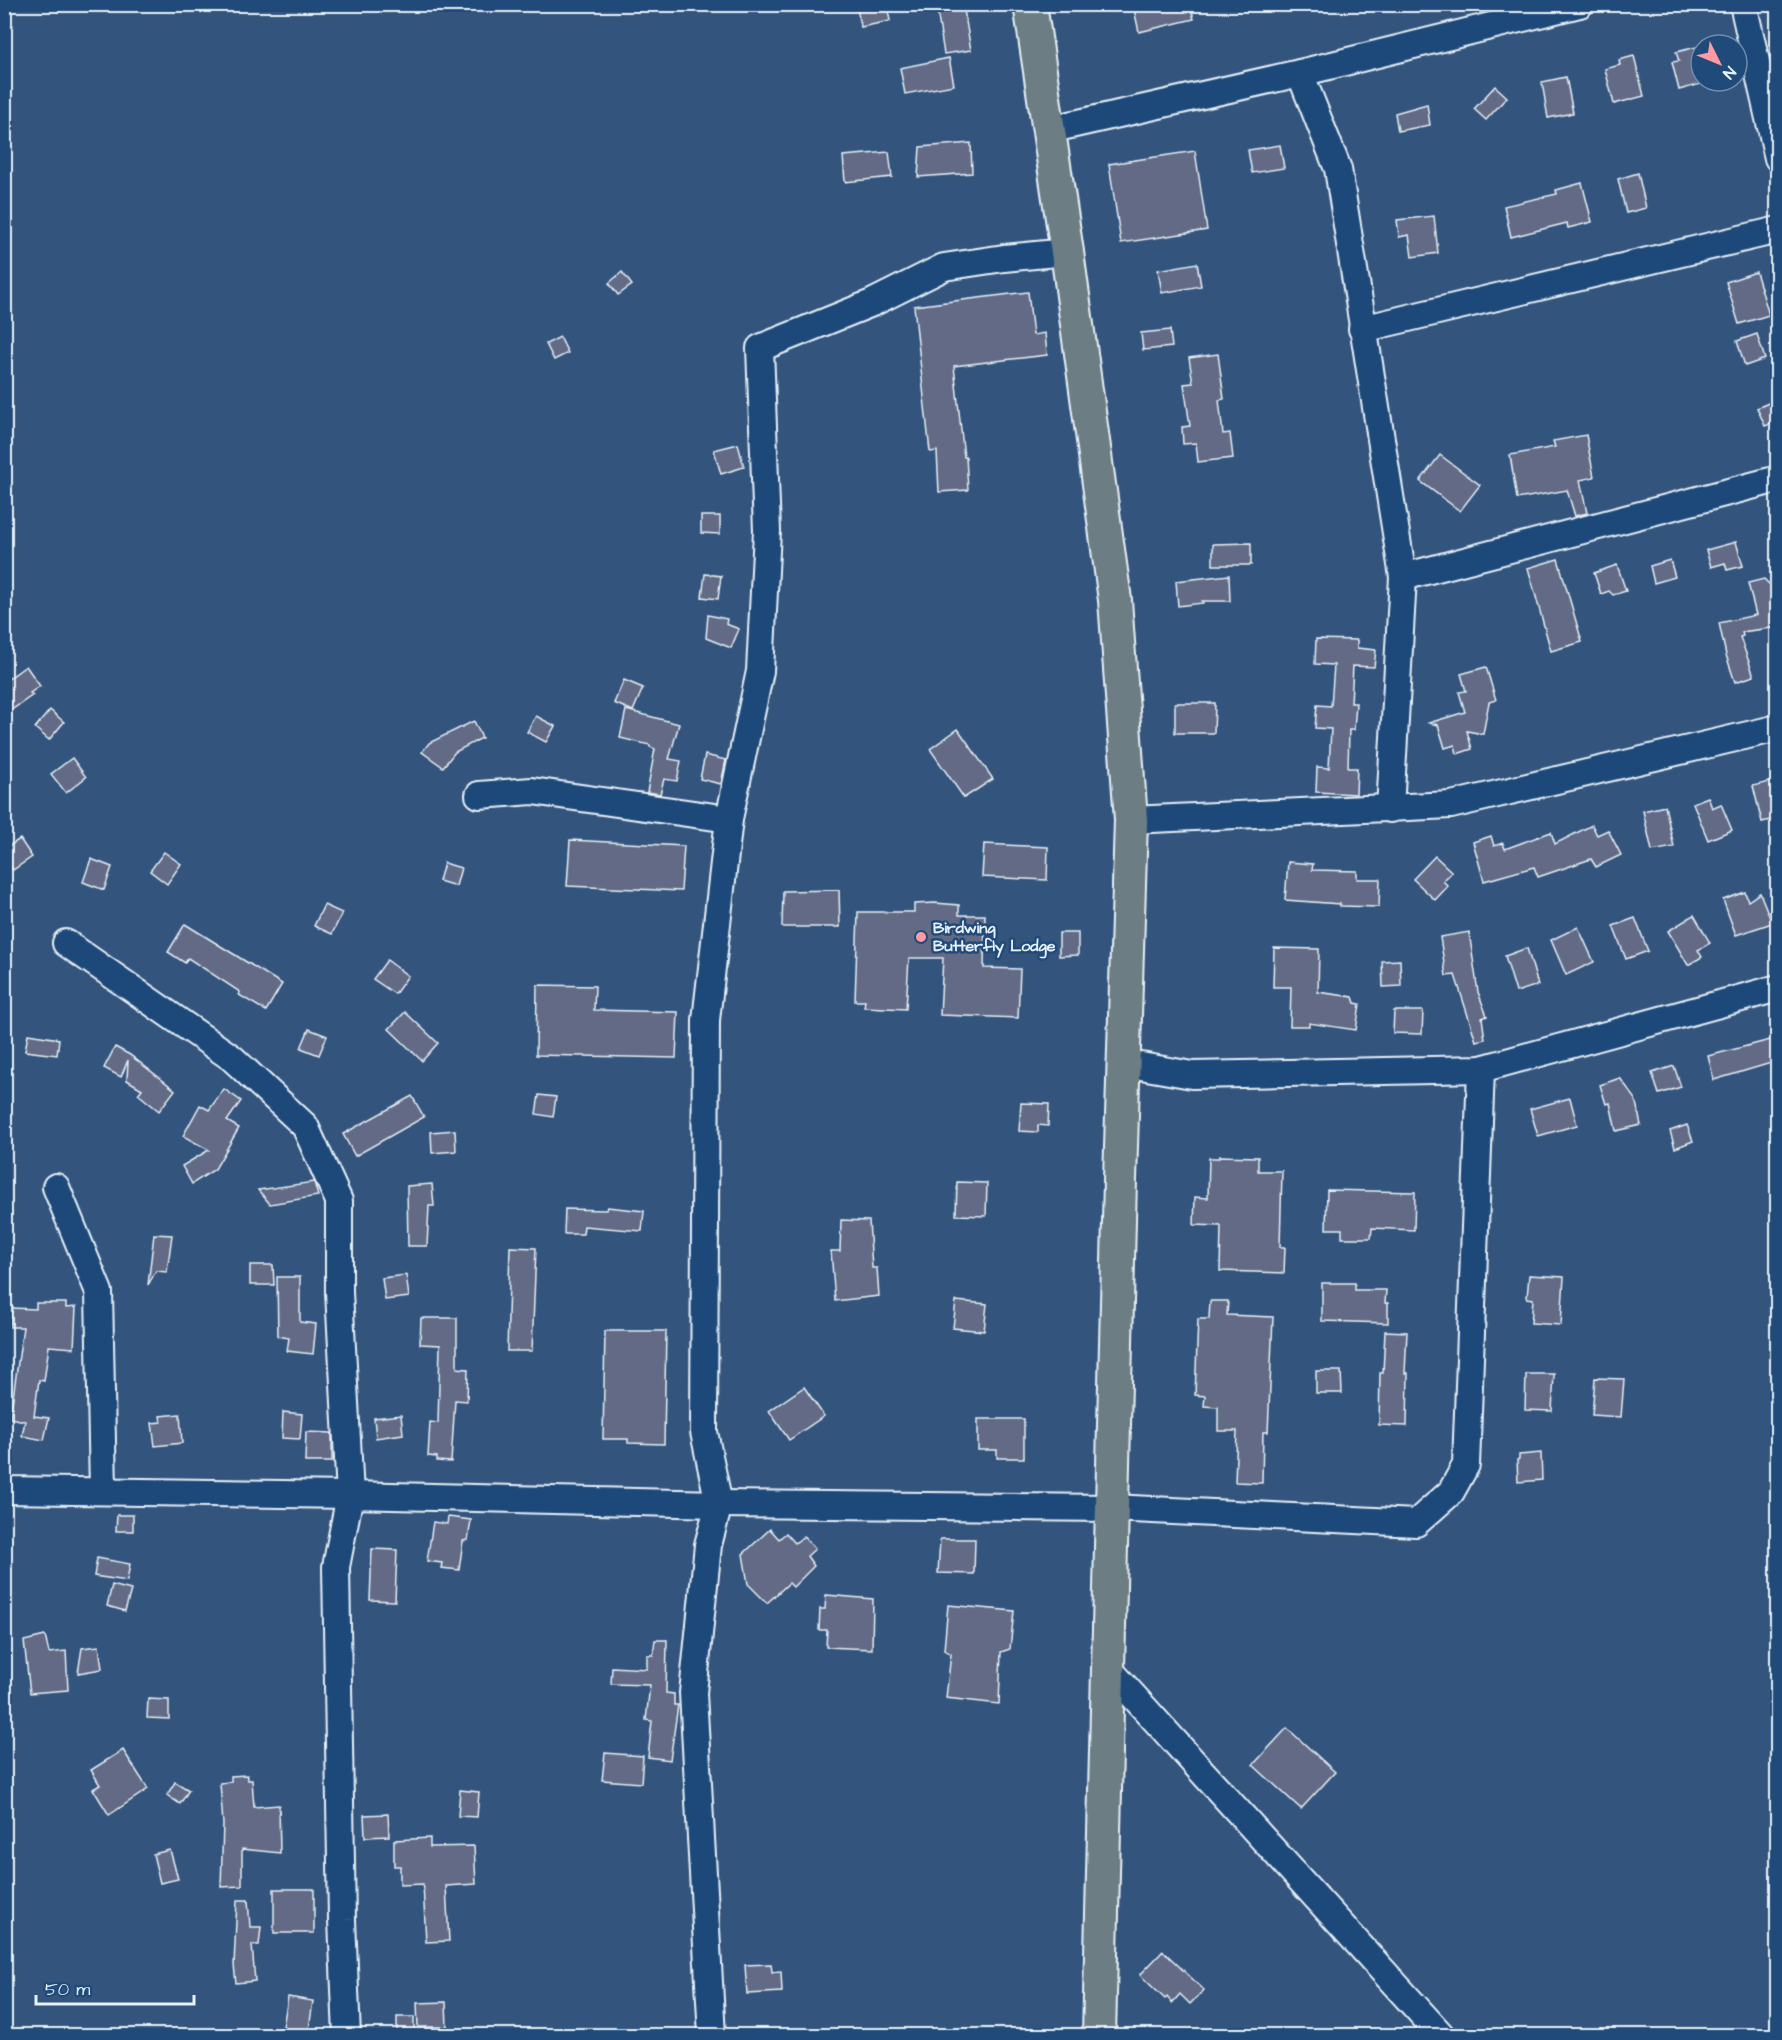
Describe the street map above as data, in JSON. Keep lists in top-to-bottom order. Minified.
{"places":["Birdwing Butterfly Lodge"],"scale_bar":"50 m","north":"bottom right"}
